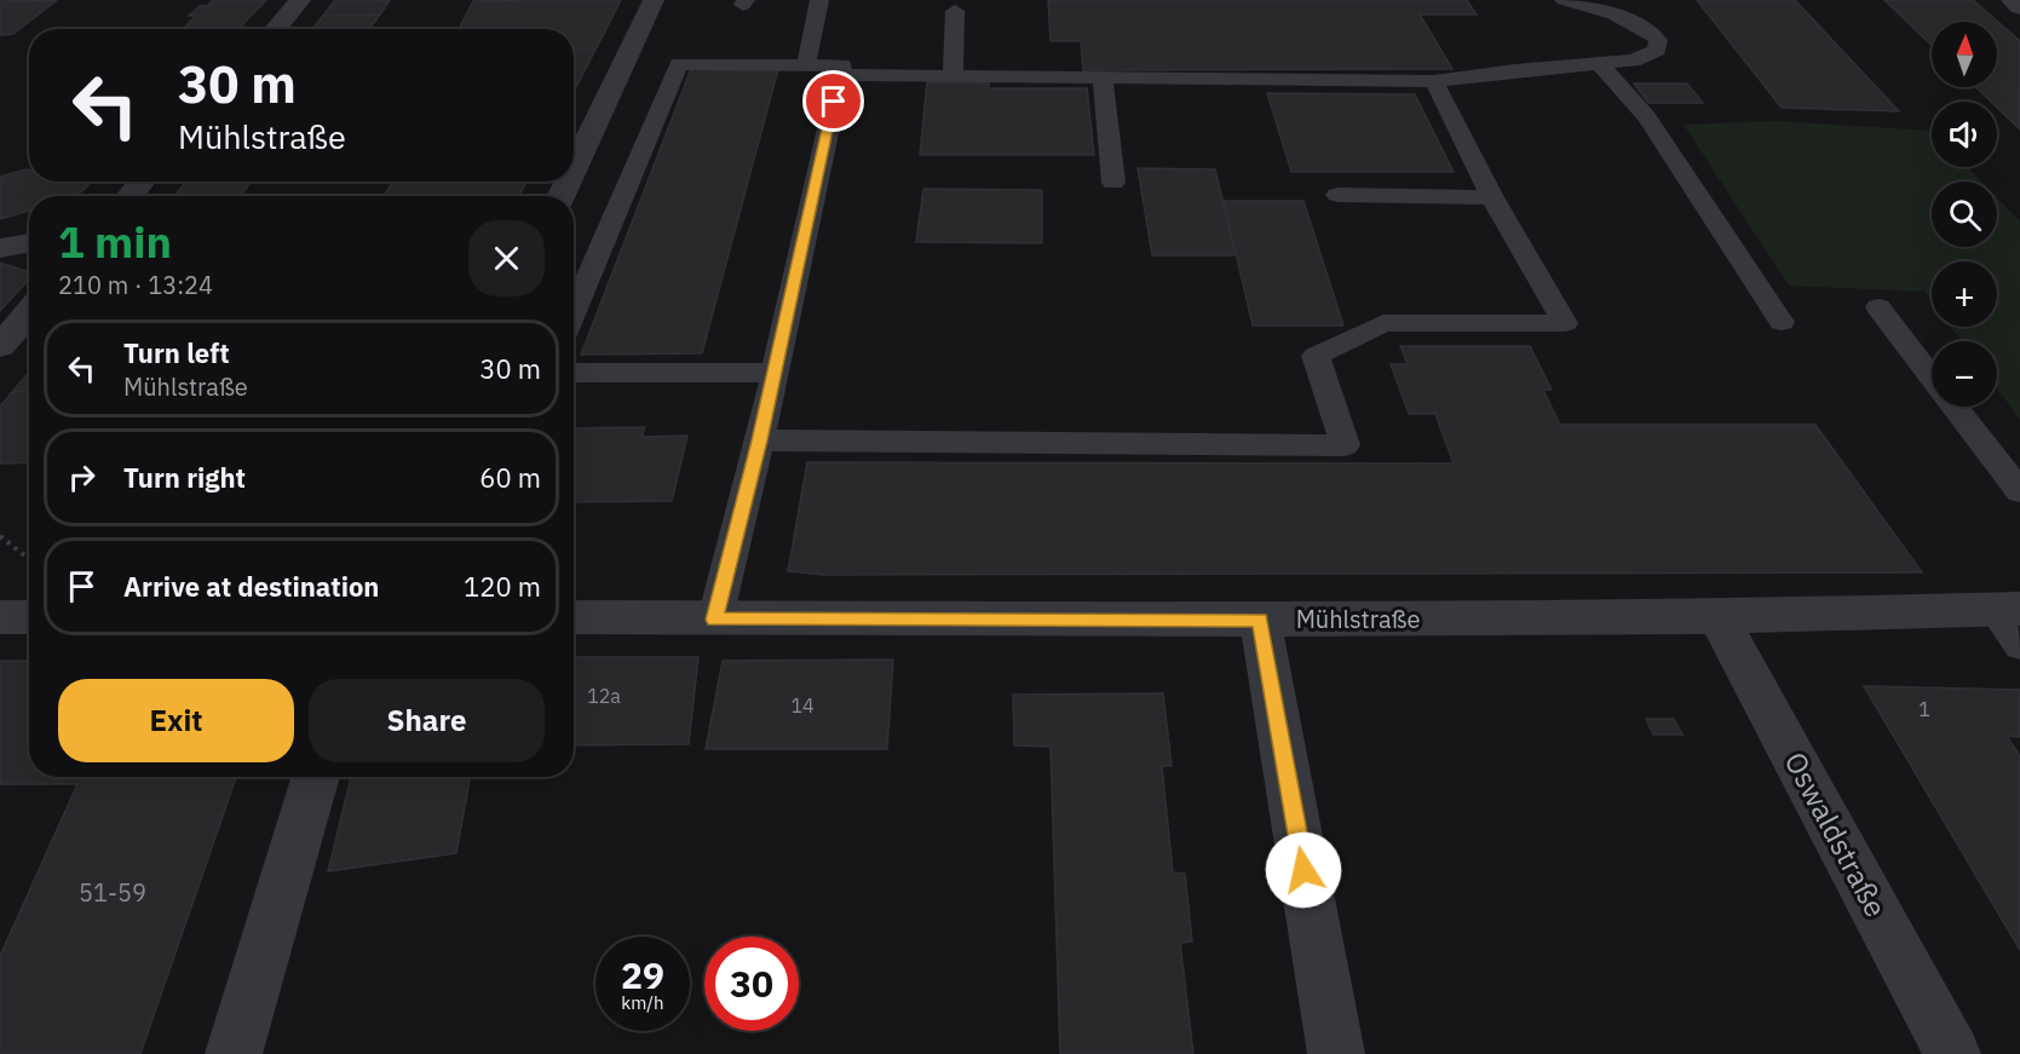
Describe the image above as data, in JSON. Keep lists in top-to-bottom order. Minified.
{"streets":{"street":["Mühlstraße","Oswaldstraße"]},"crossings":[["Mühlstraße","Oswaldstraße"]],"house_numbers":["12a","14","1","51-59"],"north":"top","page":{"map_buttons":["+","−"],"turn":["30 m","Mühlstraße"],"heading":["1 min","210 m · 13:24"],"list":[{"name":"Turn left","note":"Mühlstraße","value":"30 m"},{"name":"Turn right","value":"60 m"},{"name":"Arrive at destination","value":"120 m"}],"buttons":["Exit","Share"],"speed":"29 km/h","limit":"30"}}
